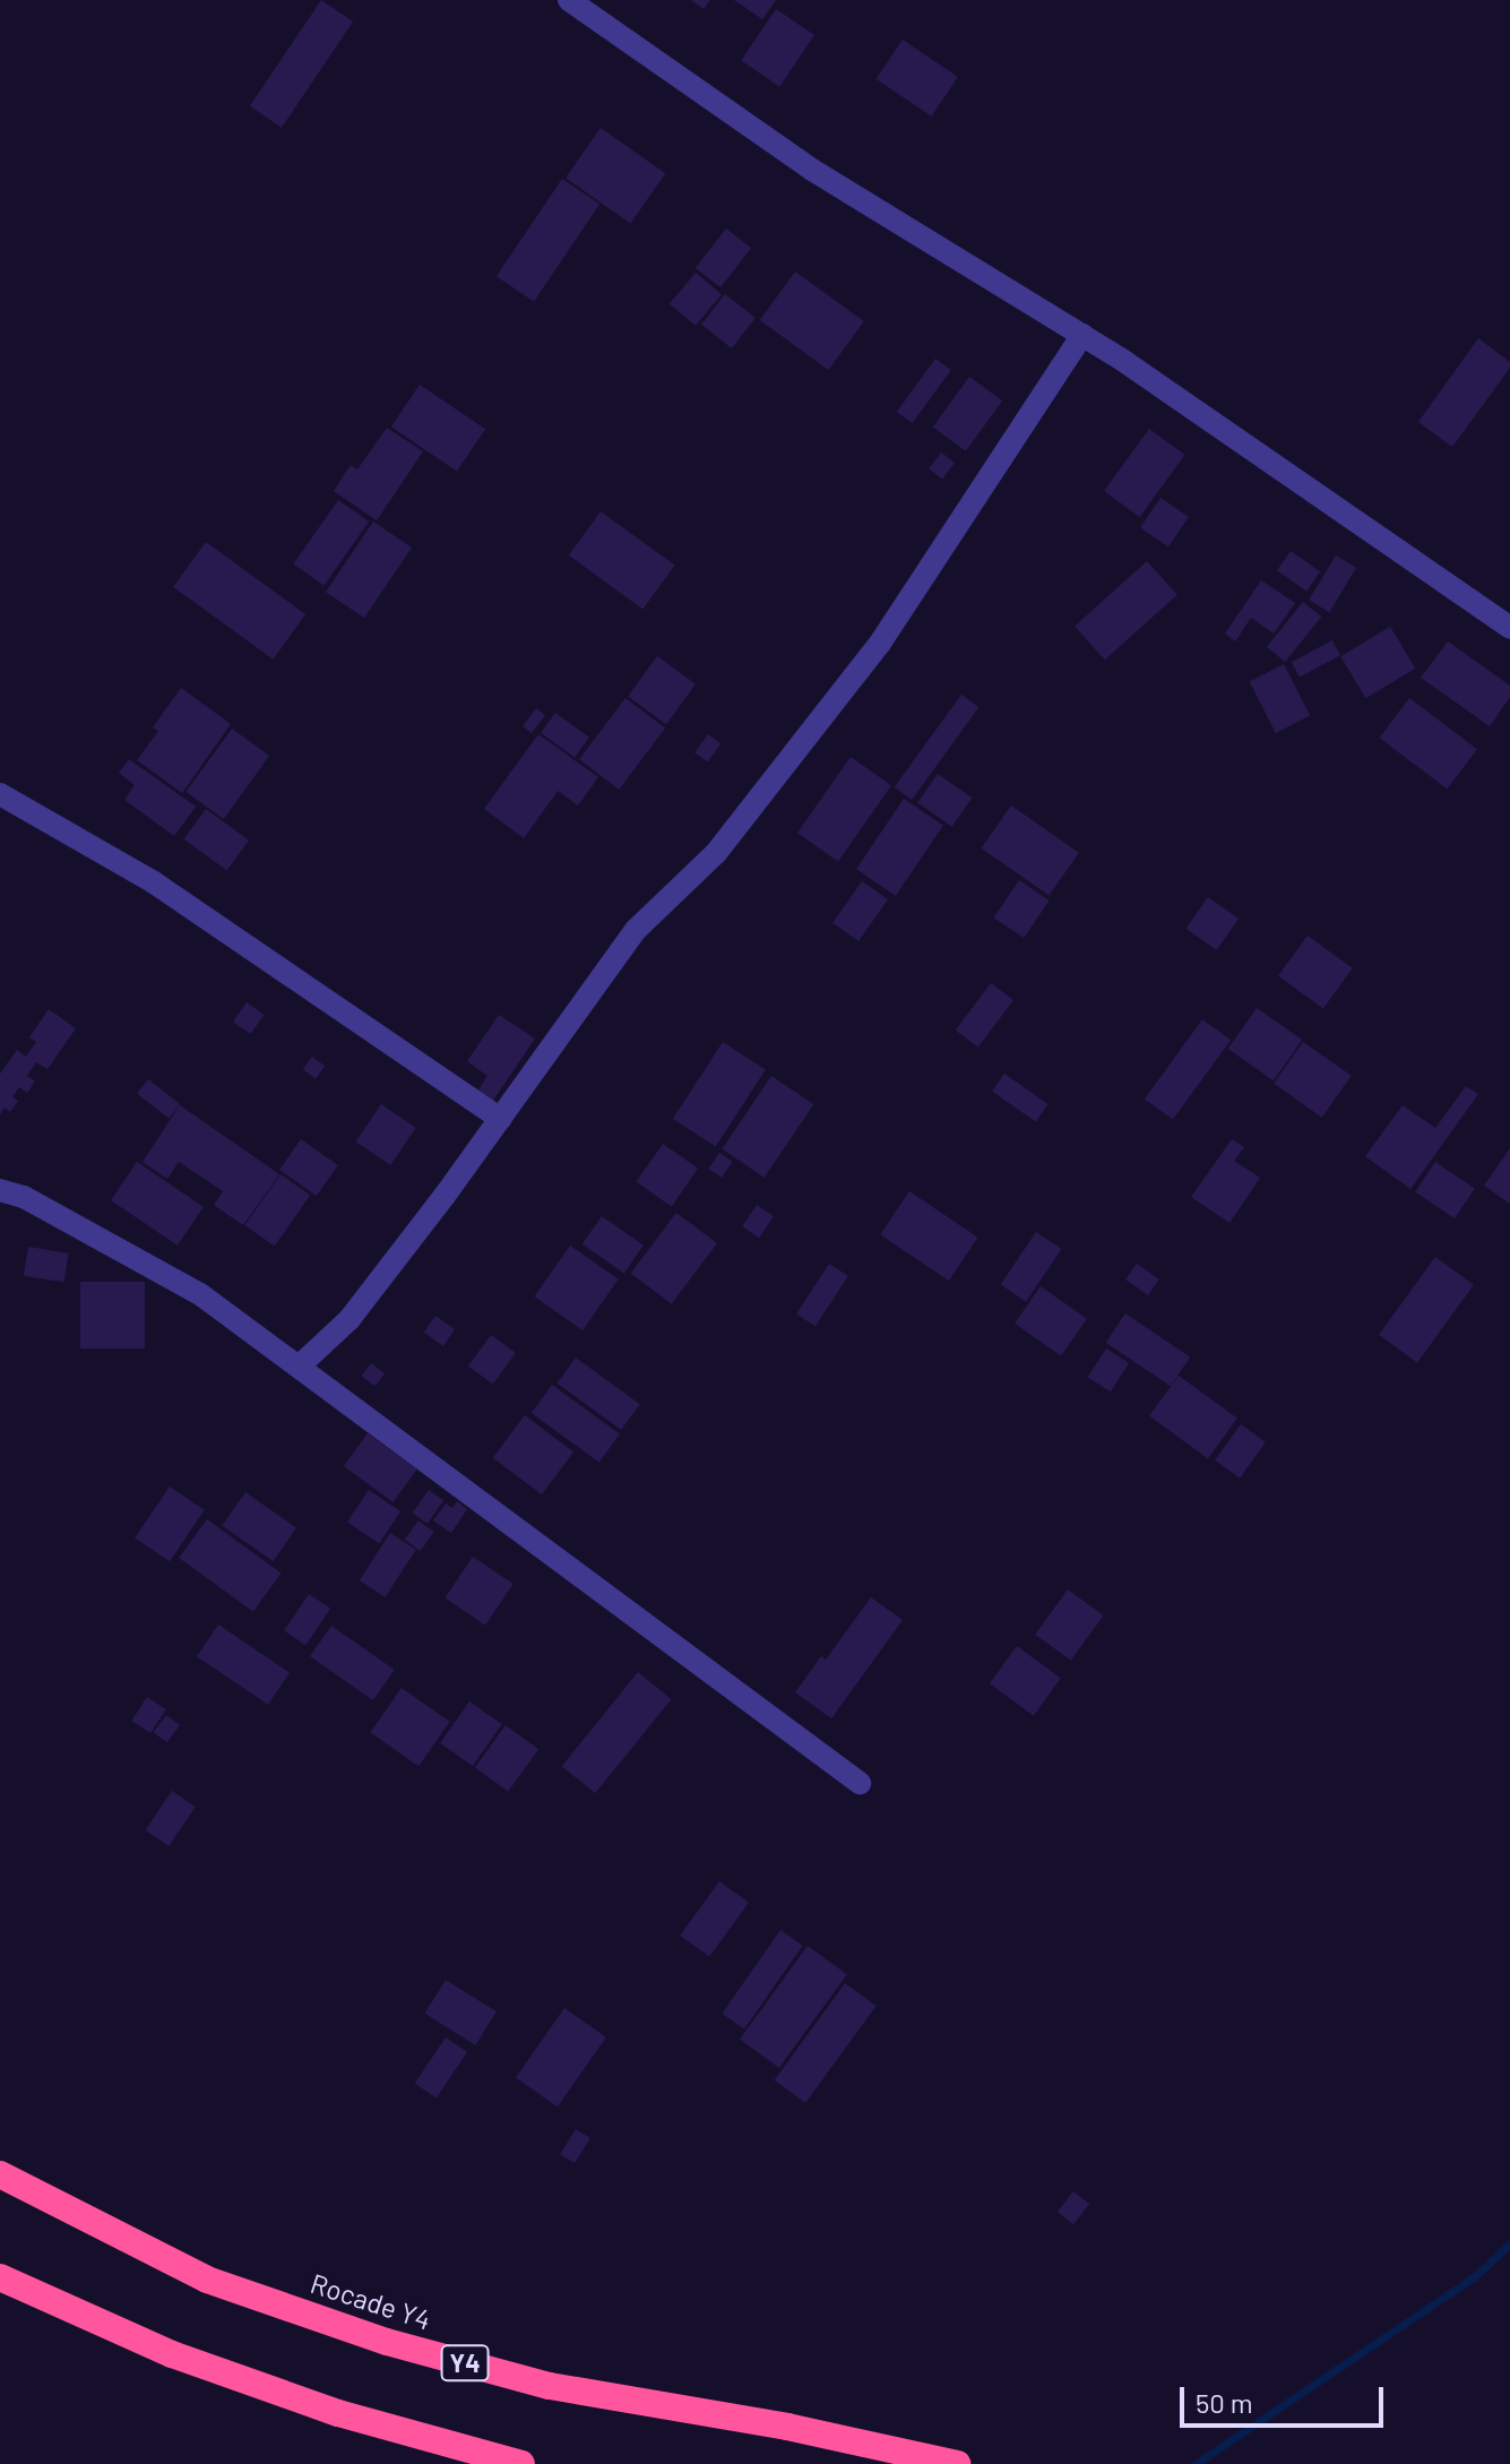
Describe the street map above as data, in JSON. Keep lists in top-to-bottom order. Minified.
{"streets":{"highway":["Rocade Y4","Y4"]},"scale_bar":"50 m"}
